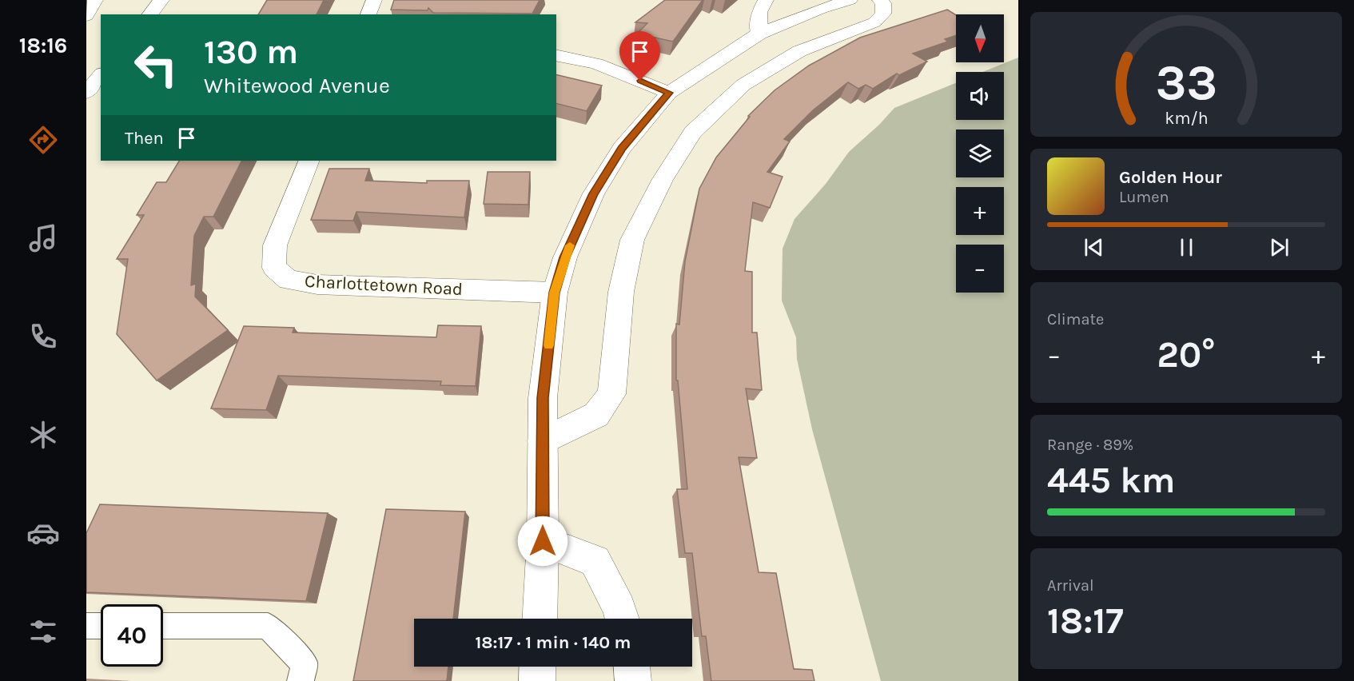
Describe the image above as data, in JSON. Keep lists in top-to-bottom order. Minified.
{"streets":{"street":["Charlottetown Road"]},"north":"bottom","page":{"tabs":"18:16","map_buttons":["+","−"],"turn":["130 m","Whitewood Avenue"],"then":"Then","song":["Golden Hour","Lumen"],"tile":["Climate",["Range · 89%","445 km"],["Arrival","18:17"]],"heat":["−","20°","+"],"limit":"40","trip":"18:17 · 1 min · 140 m","gauge":["33","km/h"]}}
